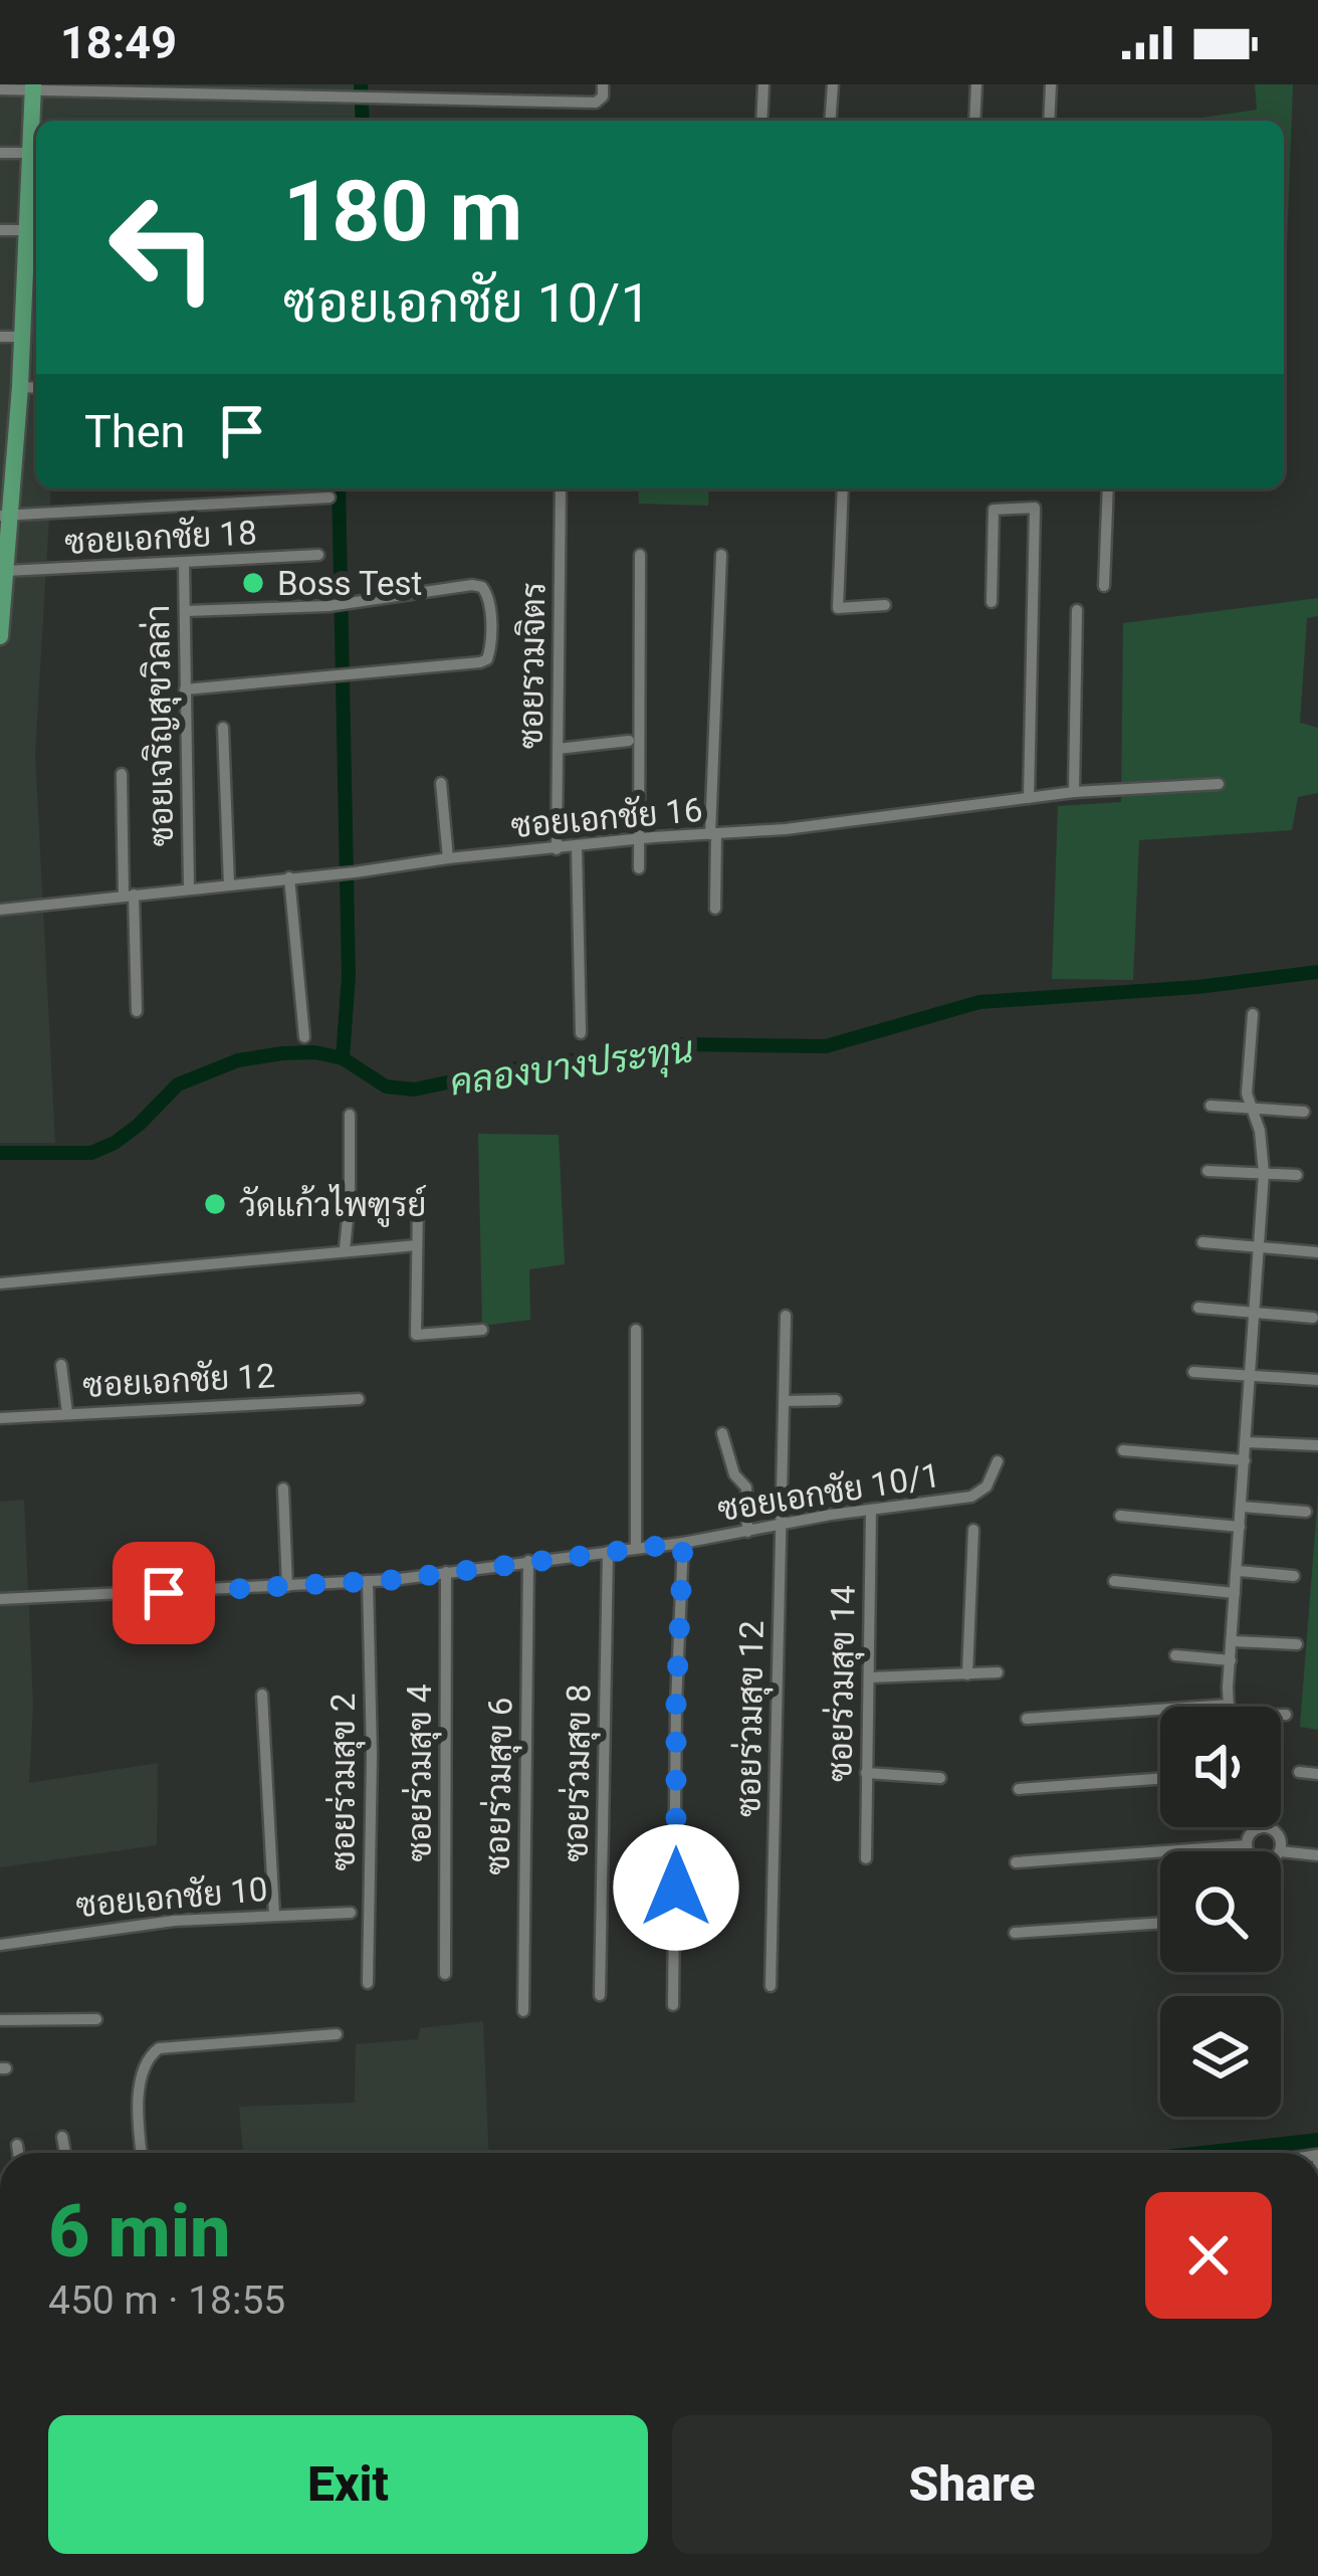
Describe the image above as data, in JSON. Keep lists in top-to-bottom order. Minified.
{"streets":{"street":["ซอยเอกชัย 18","ซอยรวมจิตร","ซอยเจริญสุขวิลล่า","ซอยเอกชัย 16","ซอยเอกชัย 12","ซอยเอกชัย 10/1","ซอยร่วมสุข 14","ซอยร่วมสุข 12","ซอยร่วมสุข 4","ซอยร่วมสุข 8","ซอยร่วมสุข 2","ซอยร่วมสุข 6","ซอยเอกชัย 10"]},"crossings":[["ซอยเอกชัย 18","ซอยเจริญสุขวิลล่า"],["ซอยรวมจิตร","ซอยเอกชัย 16"],["ซอยเจริญสุขวิลล่า","ซอยเอกชัย 16"],["ซอยเอกชัย 10/1","ซอยร่วมสุข 14"],["ซอยเอกชัย 10/1","ซอยร่วมสุข 12"],["ซอยเอกชัย 10/1","ซอยร่วมสุข 4"],["ซอยเอกชัย 10/1","ซอยร่วมสุข 8"],["ซอยเอกชัย 10/1","ซอยร่วมสุข 2"],["ซอยเอกชัย 10/1","ซอยร่วมสุข 6"]],"water":["คลองบางประทุน"],"places":["Boss Test","วัดแก้วไพฑูรย์"],"page":{"status":"18:49","turn":["180 m","ซอยเอกชัย 10/1"],"then":"Then","heading":["6 min","450 m · 18:55"],"buttons":["Exit","Share"]}}
